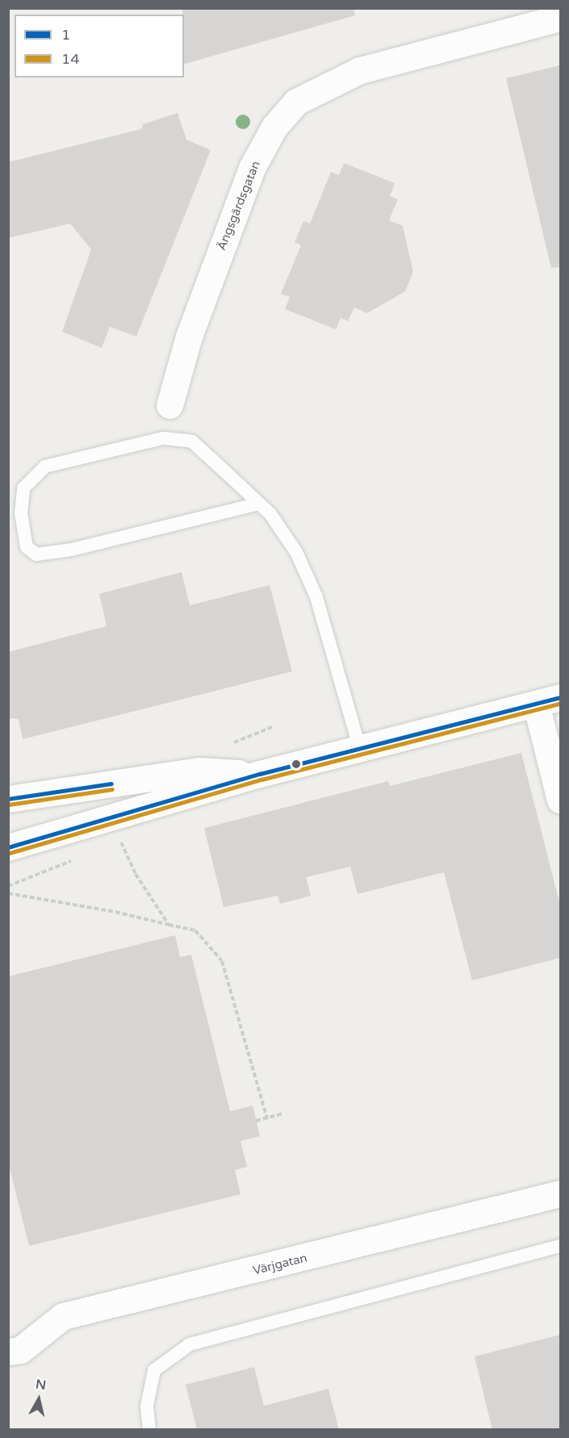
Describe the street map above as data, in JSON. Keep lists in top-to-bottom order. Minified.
{"streets":{"street":["Ängsgärdsgatan","Värjgatan"]},"lines":["transit line 1","transit line 14"],"legend":["1","14"],"north":"top"}
